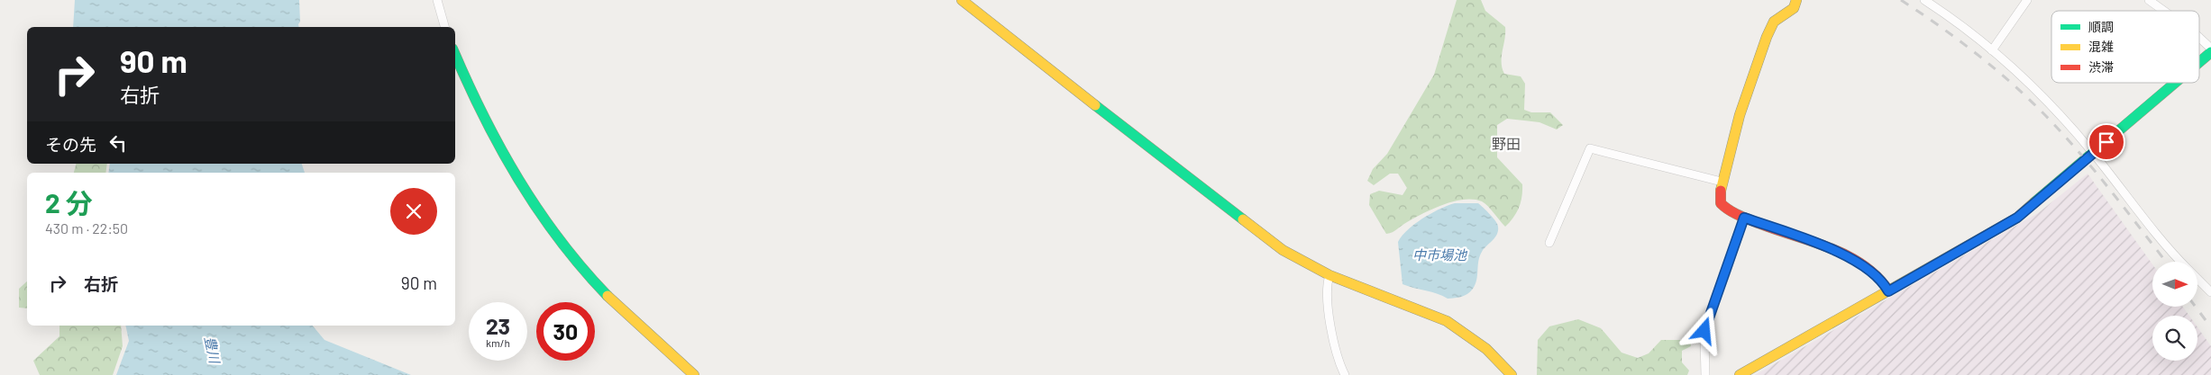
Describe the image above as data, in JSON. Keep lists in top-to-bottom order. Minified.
{"districts":["野田"],"water":["中市場池","豊川"],"legend":["順調","混雑","渋滞"],"north":"right","page":{"turn":["90 m","右折"],"then":"その先","heading":["2 分","430 m · 22:50"],"list":[{"name":"右折","value":"90 m"}],"speed":"23 km/h","limit":"30"}}
